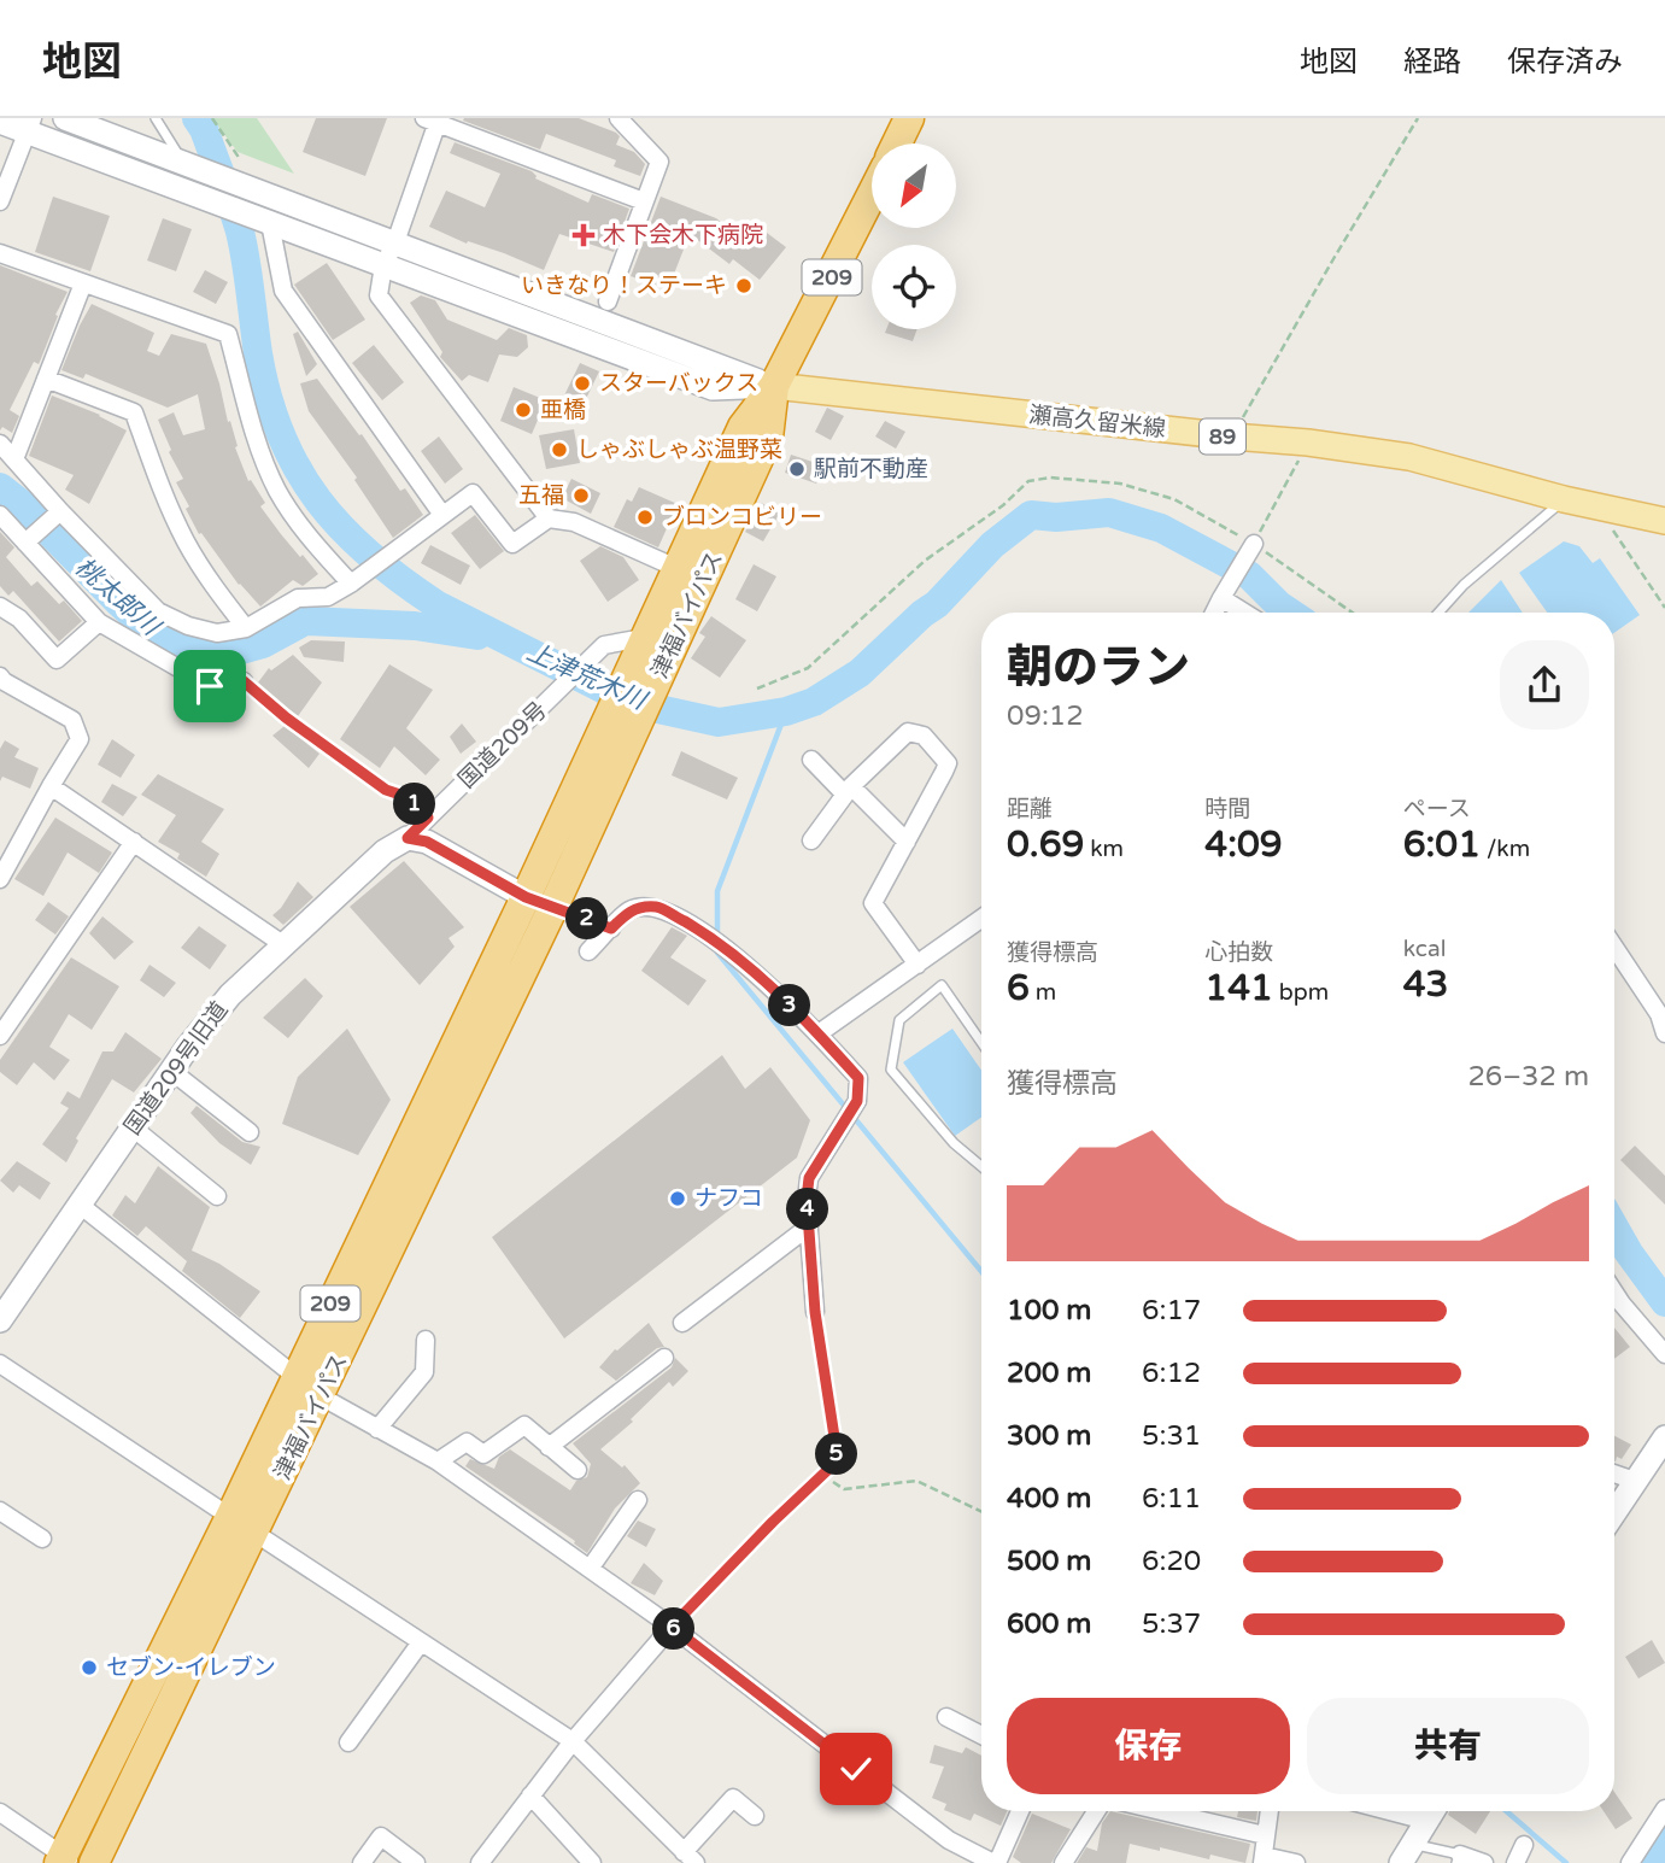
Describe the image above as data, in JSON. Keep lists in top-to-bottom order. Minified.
{"streets":{"highway":["209","津福バイパス"],"main road":["瀬高久留米線","89"],"street":["国道209号","国道209号旧道"]},"crossings":[["209","瀬高久留米線"],["209","津福バイパス"],["瀬高久留米線","津福バイパス"],["津福バイパス","国道209号"],["国道209号","国道209号旧道"]],"water":["桃太郎川","上津荒木川"],"places":{"health":["木下会木下病院"],"other":["いきなり！ステーキ","スターバックス","亜橋","しゃぶしゃぶ温野菜","駅前不動産","五福","ブロンコビリー","ナフコ","セブン-イレブン"]},"north":"bottom left","page":{"header":"地図","nav":["地図","経路","保存済み"],"heading":["朝のラン","09:12"],"stats":[["距離","0.69 km"],["時間","4:09"],["ペース","6:01 /km"],["獲得標高","6 m"],["心拍数","141 bpm"],["kcal","43"]],"pins":["1","2","3","4","5","6"],"chart":["獲得標高","26–32 m"],"list":[{"name":"100 m","note":"6:17"},{"name":"200 m","note":"6:12"},{"name":"300 m","note":"5:31"},{"name":"400 m","note":"6:11"},{"name":"500 m","note":"6:20"},{"name":"600 m","note":"5:37"}],"buttons":["保存","共有"]}}
